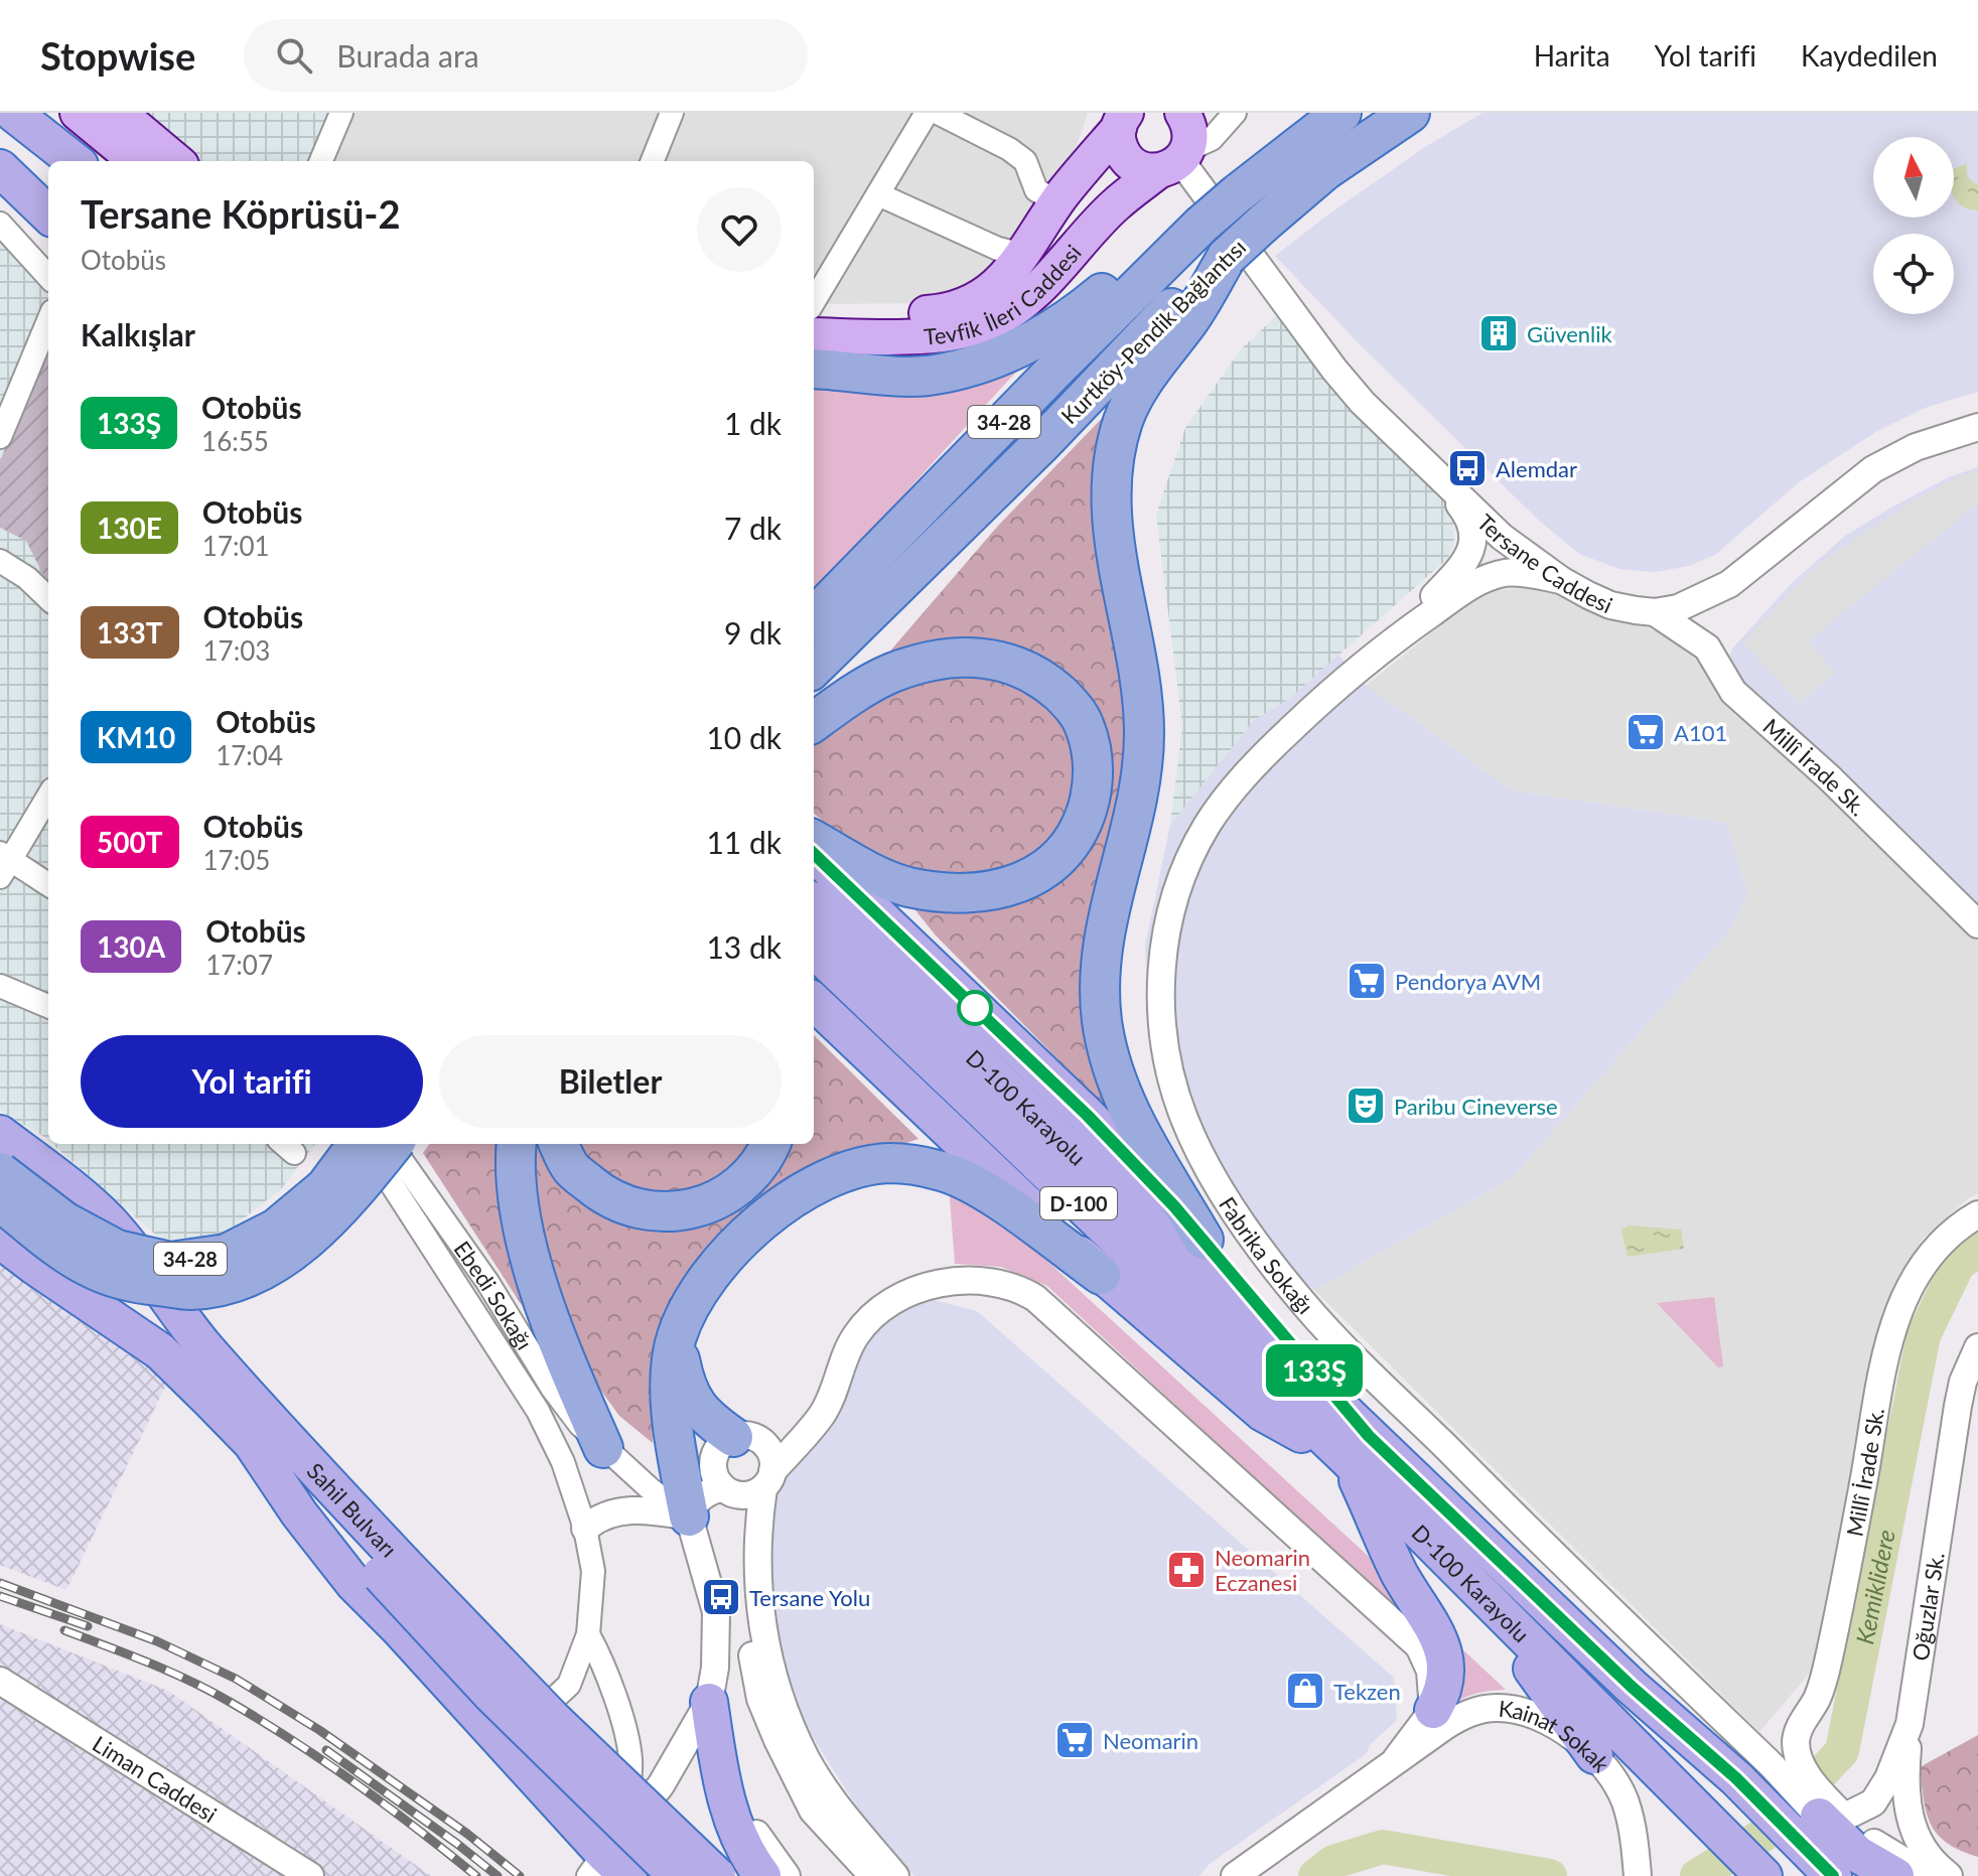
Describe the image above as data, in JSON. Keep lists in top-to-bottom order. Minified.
{"streets":{"highway":["Kurtköy-Pendik Bağlantısı","34-28","D-100 Karayolu","D-100","Sahil Bulvarı"],"main road":["Tevfik İleri Caddesi"],"street":["Tersane Caddesi","Millî İrade Sk.","Fabrika Sokağı","Ebedi Sokağı","Oğuzlar Sk.","Kainat Sokak","Liman Caddesi"]},"crossings":[["Tevfik İleri Caddesi","Tersane Caddesi"],["Tersane Caddesi","Millî İrade Sk."],["Tersane Caddesi","Fabrika Sokağı"],["D-100 Karayolu","Fabrika Sokağı"],["Fabrika Sokağı","Oğuzlar Sk."]],"water":["Kemiklidere"],"places":{"building":["Güvenlik"],"bus stop":["Alemdar","Tersane Yolu"],"supermarket":["A101","Pendorya AVM","Neomarin"],"theatre":["Paribu Cineverse"],"pharmacy":["Neomarin Eczanesi"],"shop":["Tekzen"]},"lines":["bus line 133Ş"],"north":"top","page":{"header":"Stopwise","search":"Burada ara","nav":["Harita","Yol tarifi","Kaydedilen"],"on_map":"133Ş","heading":[["Tersane Köprüsü-2","Otobüs"],"Kalkışlar"],"list":[{"mark":"133Ş","name":"Otobüs","note":"16:55","value":"1 dk"},{"mark":"130E","name":"Otobüs","note":"17:01","value":"7 dk"},{"mark":"133T","name":"Otobüs","note":"17:03","value":"9 dk"},{"mark":"KM10","name":"Otobüs","note":"17:04","value":"10 dk"},{"mark":"500T","name":"Otobüs","note":"17:05","value":"11 dk"},{"mark":"130A","name":"Otobüs","note":"17:07","value":"13 dk"}],"buttons":["Yol tarifi","Biletler"]}}
